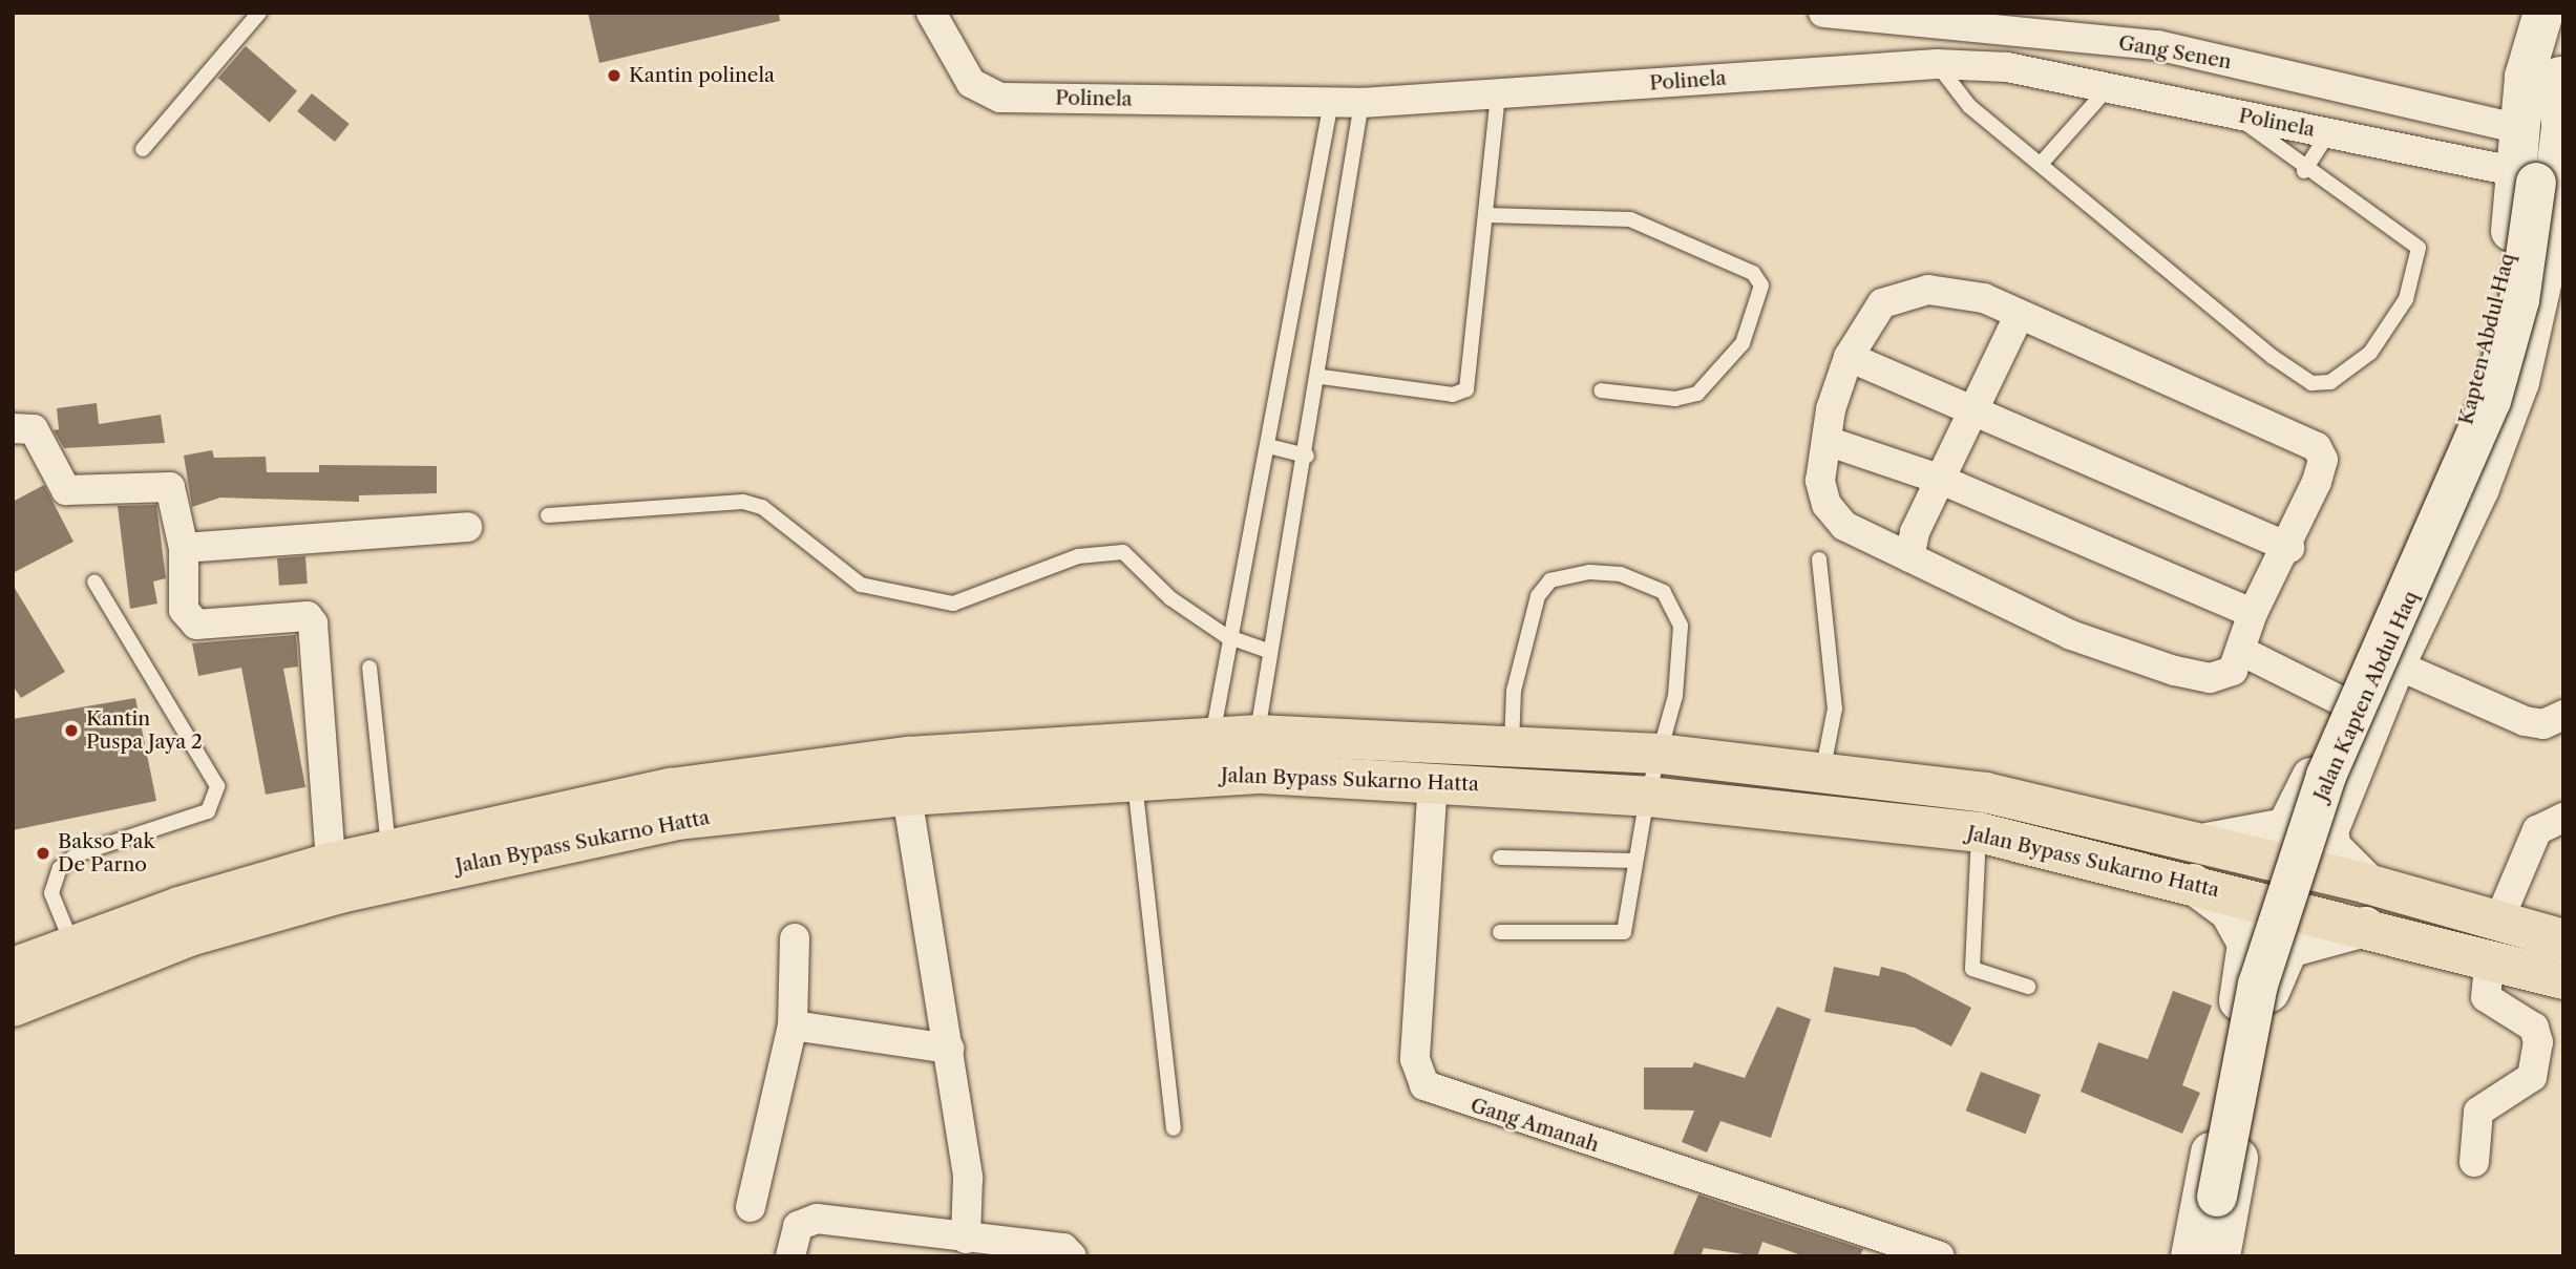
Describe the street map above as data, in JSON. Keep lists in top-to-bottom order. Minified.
{"streets":{"highway":["Jalan Bypass Sukarno Hatta"],"street":["Gang Senen","Polinela","Kapten Abdul Haq","Jalan Kapten Abdul Haq","Gang Amanah"]},"crossings":[["Gang Senen","Kapten Abdul Haq"],["Polinela","Kapten Abdul Haq"],["Polinela","Jalan Kapten Abdul Haq"],["Kapten Abdul Haq","Jalan Kapten Abdul Haq"],["Kapten Abdul Haq","Jalan Bypass Sukarno Hatta"],["Jalan Kapten Abdul Haq","Jalan Bypass Sukarno Hatta"],["Jalan Bypass Sukarno Hatta","Gang Amanah"]],"places":["Kantin polinela","Kantin Puspa Jaya 2","Bakso Pak De Parno"]}
